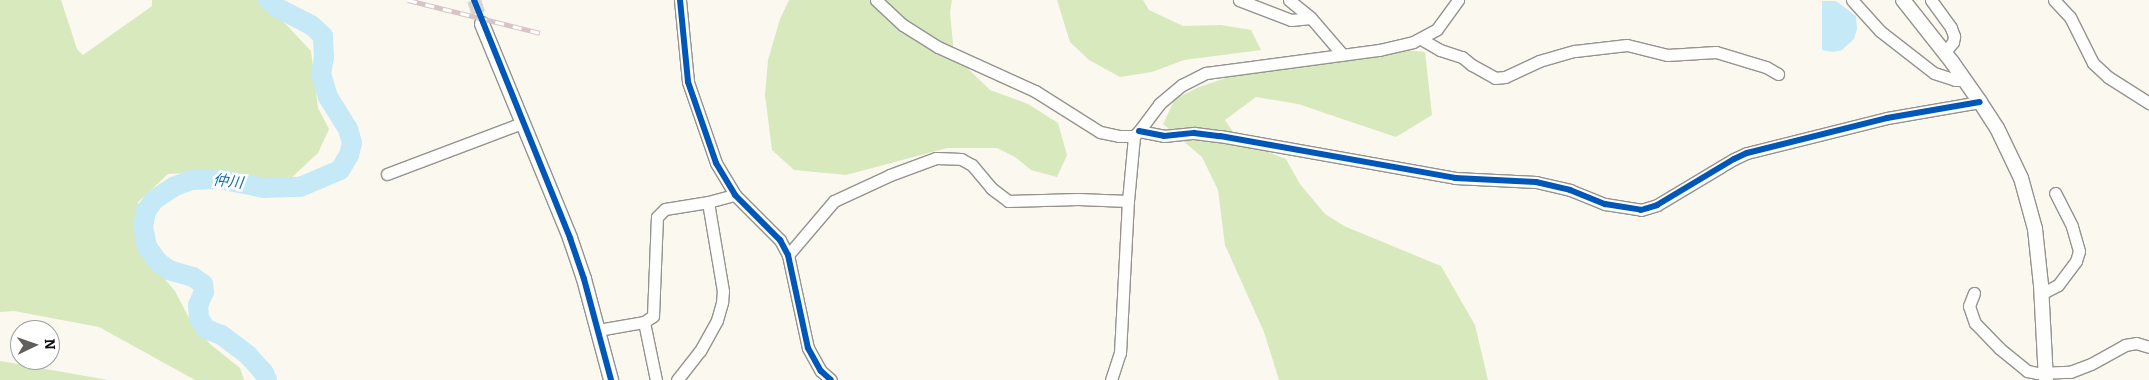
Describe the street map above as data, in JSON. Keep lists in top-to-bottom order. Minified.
{"water":["仲川"],"north":"right"}
